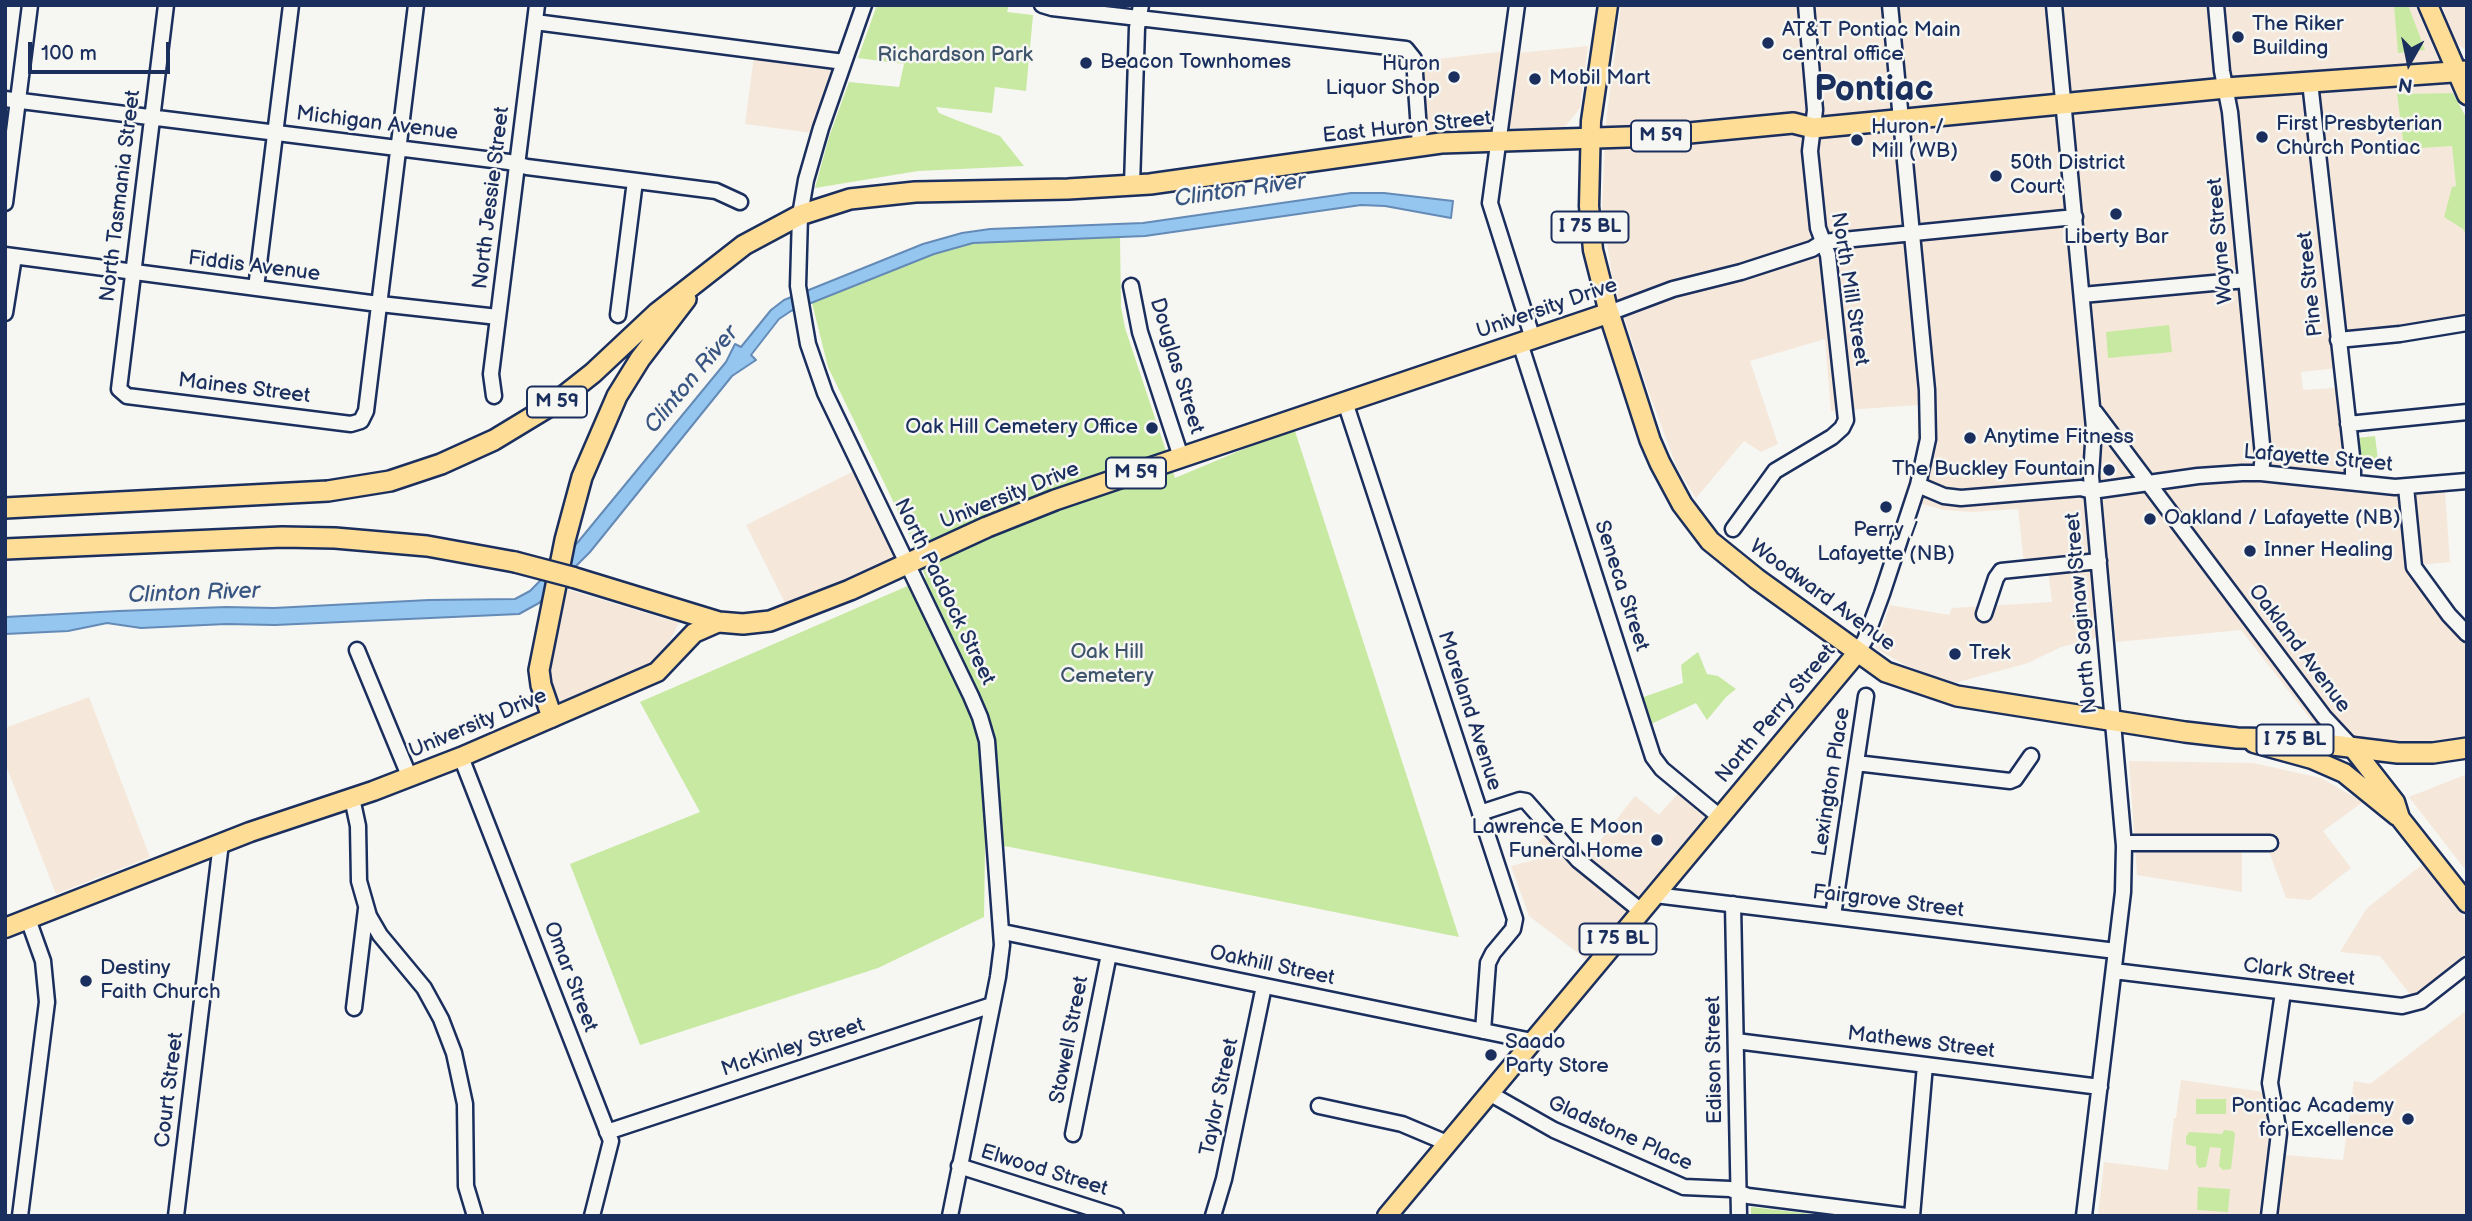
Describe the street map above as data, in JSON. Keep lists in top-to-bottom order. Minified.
{"streets":{"highway":["East Huron Street","M 59","I 75 BL","University Drive","Woodward Avenue"],"main road":["North Perry Street"],"street":["Michigan Avenue","North Tasmania Street","North Jessie Street","Wayne Street","Fiddis Avenue","Pine Street","North Mill Street","Douglas Street","Maines Street","Lafayette Street","Seneca Street","North Paddock Street","North Saginaw Street","Oakland Avenue","Moreland Avenue","Lexington Place","Fairgrove Street","Oakhill Street","Clark Street","Omar Street","Stowell Street","Mathews Street","McKinley Street","Edison Street","Court Street","Taylor Street","Gladstone Place","Elwood Street"]},"crossings":[["Michigan Avenue","North Tasmania Street"],["Michigan Avenue","North Jessie Street"],["East Huron Street","M 59"],["East Huron Street","North Mill Street"],["East Huron Street","Seneca Street"],["East Huron Street","North Paddock Street"],["East Huron Street","Woodward Avenue"],["East Huron Street","North Saginaw Street"],["East Huron Street","North Perry Street"],["M 59","Wayne Street"],["M 59","Pine Street"],["M 59","University Drive"],["M 59","North Paddock Street"],["M 59","North Saginaw Street"],["North Tasmania Street","Fiddis Avenue"],["North Tasmania Street","Maines Street"],["North Jessie Street","Fiddis Avenue"],["Wayne Street","Lafayette Street"],["Fiddis Avenue","Maines Street"],["Pine Street","Lafayette Street"],["North Mill Street","University Drive"],["University Drive","Douglas Street"],["University Drive","Seneca Street"],["University Drive","North Paddock Street"],["University Drive","Woodward Avenue"],["University Drive","North Saginaw Street"],["University Drive","Moreland Avenue"],["University Drive","North Perry Street"],["University Drive","Omar Street"],["University Drive","Court Street"],["Lafayette Street","North Saginaw Street"],["Lafayette Street","Oakland Avenue"],["Lafayette Street","North Perry Street"],["Seneca Street","North Perry Street"],["North Paddock Street","Oakhill Street"],["North Paddock Street","McKinley Street"],["North Paddock Street","Elwood Street"],["Woodward Avenue","North Saginaw Street"],["Woodward Avenue","Oakland Avenue"],["Woodward Avenue","North Perry Street"],["North Saginaw Street","Oakland Avenue"],["North Saginaw Street","Fairgrove Street"],["North Saginaw Street","Clark Street"],["North Saginaw Street","Mathews Street"],["Moreland Avenue","Oakhill Street"],["North Perry Street","Fairgrove Street"],["North Perry Street","Oakhill Street"],["North Perry Street","Gladstone Place"],["Lexington Place","Fairgrove Street"],["Fairgrove Street","Edison Street"],["Oakhill Street","Stowell Street"],["Oakhill Street","Taylor Street"],["Omar Street","McKinley Street"],["Mathews Street","Edison Street"],["Edison Street","Gladstone Place"]],"districts":["Pontiac"],"water":["Clinton River"],"parks":["Richardson Park","Oak Hill Cemetery"],"places":["The Riker Building","AT&T Pontiac Main central office","Beacon Townhomes","Huron Liquor Shop","Mobil Mart","First Presbyterian Church Pontiac","Huron / Mill (WB)","50th District Court","Liberty Bar","Oak Hill Cemetery Office","Anytime Fitness","The Buckley Fountain","Perry / Lafayette (NB)","Oakland / Lafayette (NB)","Inner Healing","Trek","Lawrence E Moon Funeral Home","Destiny Faith Church","Saado Party Store","Pontiac Academy for Excellence"],"scale_bar":"100 m","north":"bottom"}
